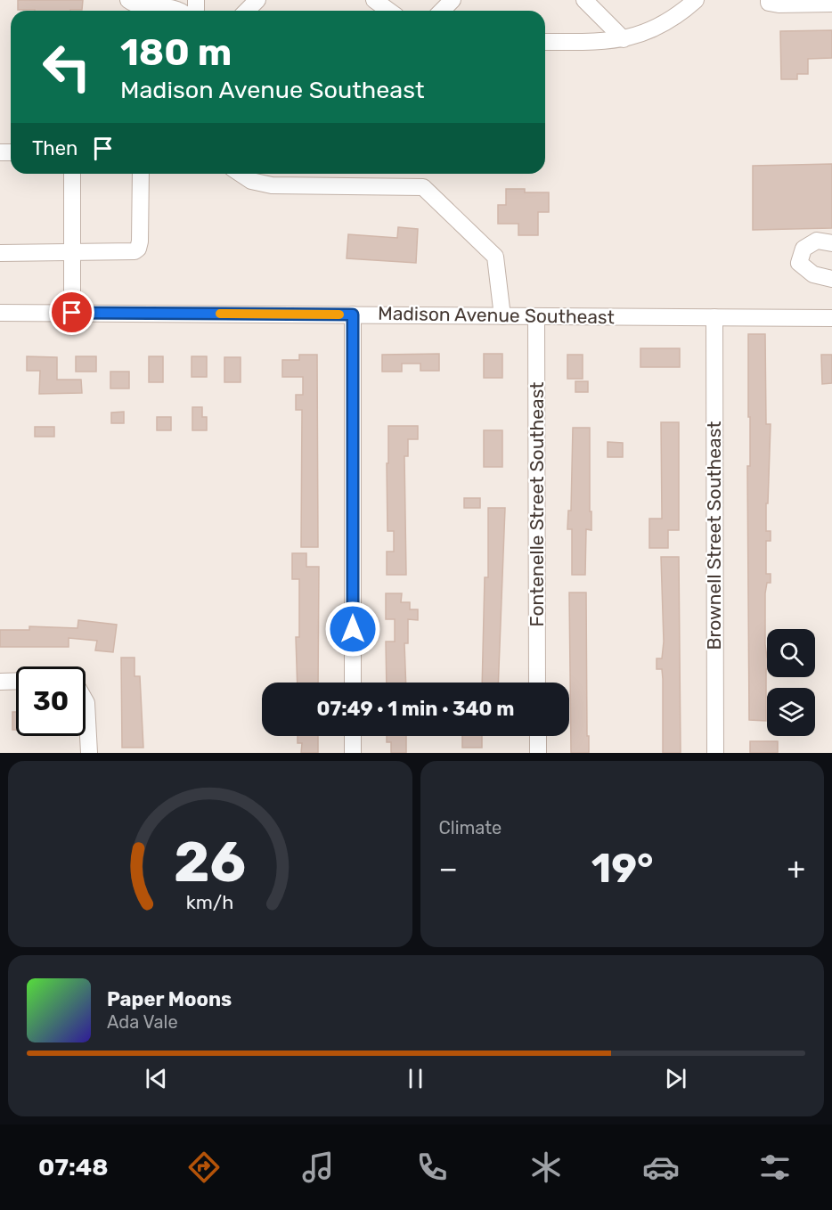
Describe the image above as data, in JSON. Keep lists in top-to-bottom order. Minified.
{"streets":{"street":["Madison Avenue Southeast","Fontenelle Street Southeast","Brownell Street Southeast"]},"crossings":[["Madison Avenue Southeast","Fontenelle Street Southeast"],["Madison Avenue Southeast","Brownell Street Southeast"]],"page":{"turn":["180 m","Madison Avenue Southeast"],"then":"Then","limit":"30","trip":"07:49 · 1 min · 340 m","tile":"Climate","heat":["−","19°","+"],"song":["Paper Moons","Ada Vale"],"tabs":"07:48","gauge":["26","km/h"]}}
